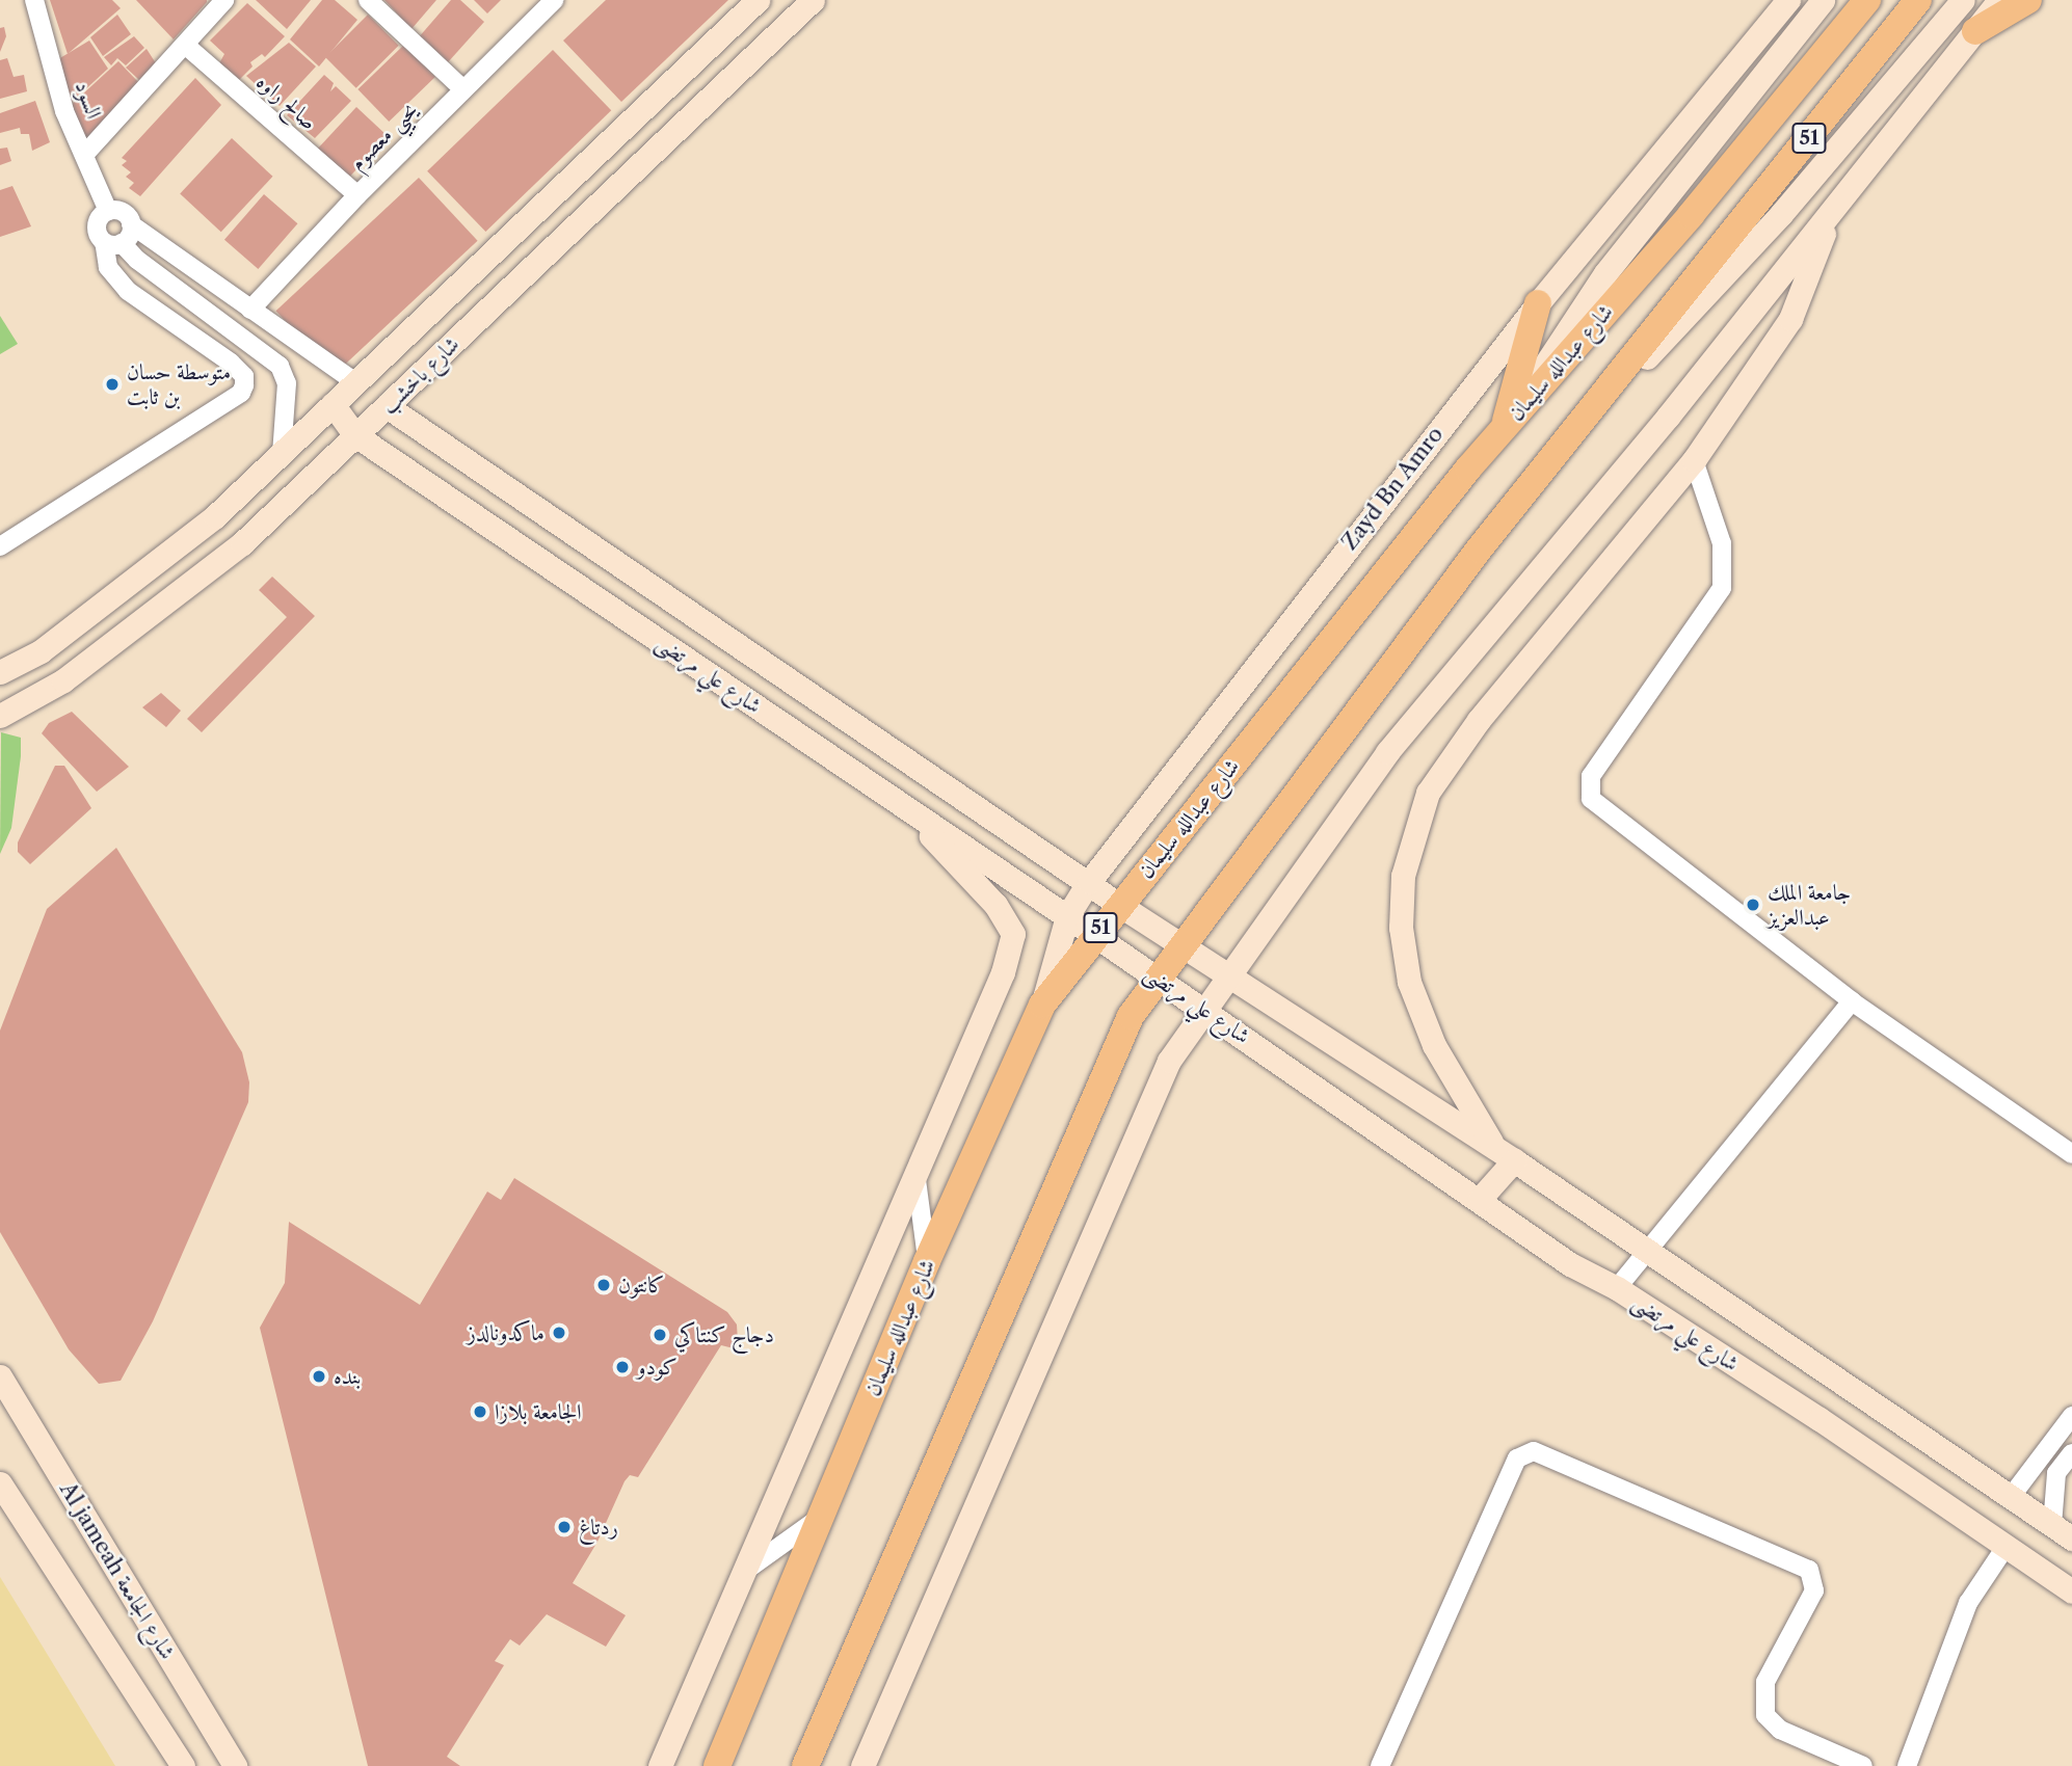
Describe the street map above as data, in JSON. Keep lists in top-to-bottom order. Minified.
{"streets":{"main road":["51","شارع عبدالله سليمان","شارع باخشب","Zayd Bn Amro","شارع علي مرتضى","Al jameah شارع الجامعة"],"street":["السود","صالح راوه","يحيي معصوم"]},"crossings":[["صالح راوه","يحيي معصوم"],["51","شارع علي مرتضى"],["شارع عبدالله سليمان","Zayd Bn Amro"],["شارع عبدالله سليمان","شارع علي مرتضى"],["شارع باخشب","شارع علي مرتضى"],["Zayd Bn Amro","شارع علي مرتضى"]],"places":["متوسطة حسان بن ثابت","جامعة الملك عبدالعزيز","كانتون","ماكدونالدز","دجاج كنتاكي","كودو","بنده","الجامعة بلازا","ردتاغ"]}
